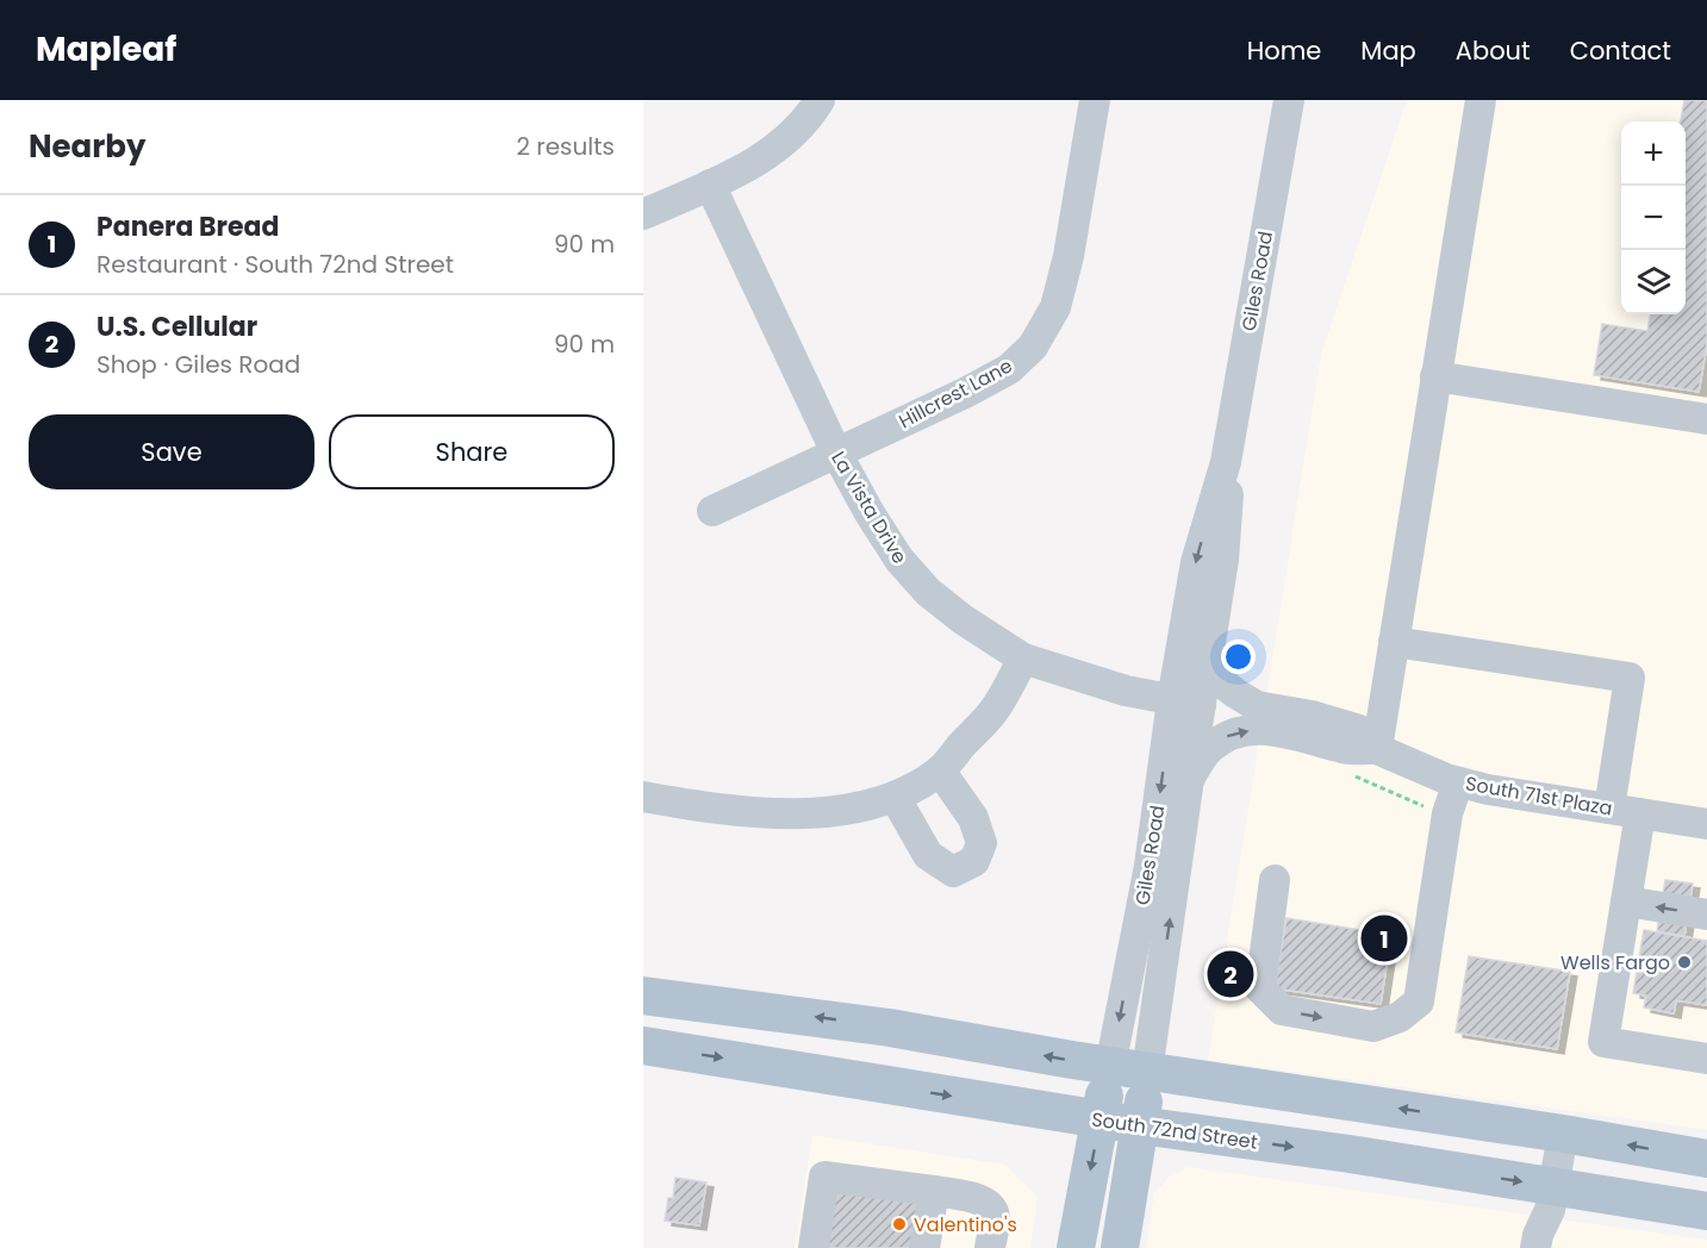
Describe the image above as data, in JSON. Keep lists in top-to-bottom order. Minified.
{"streets":{"main road":["Giles Road","South 72nd Street"],"street":["Hillcrest Lane","La Vista Drive","South 71st Plaza"]},"crossings":[["Giles Road","La Vista Drive"],["Giles Road","South 71st Plaza"],["Giles Road","South 72nd Street"],["Hillcrest Lane","La Vista Drive"]],"places":["Wells Fargo","Valentino's"],"page":{"header":"Mapleaf","nav":["Home","Map","About","Contact"],"heading":["Nearby","2 results"],"map_buttons":["+","−"],"list":[{"mark":"1","name":"Panera Bread","note":"Restaurant · South 72nd Street","value":"90 m"},{"mark":"2","name":"U.S. Cellular","note":"Shop · Giles Road","value":"90 m"}],"buttons":["Save","Share"],"pins":["1","2"]}}
